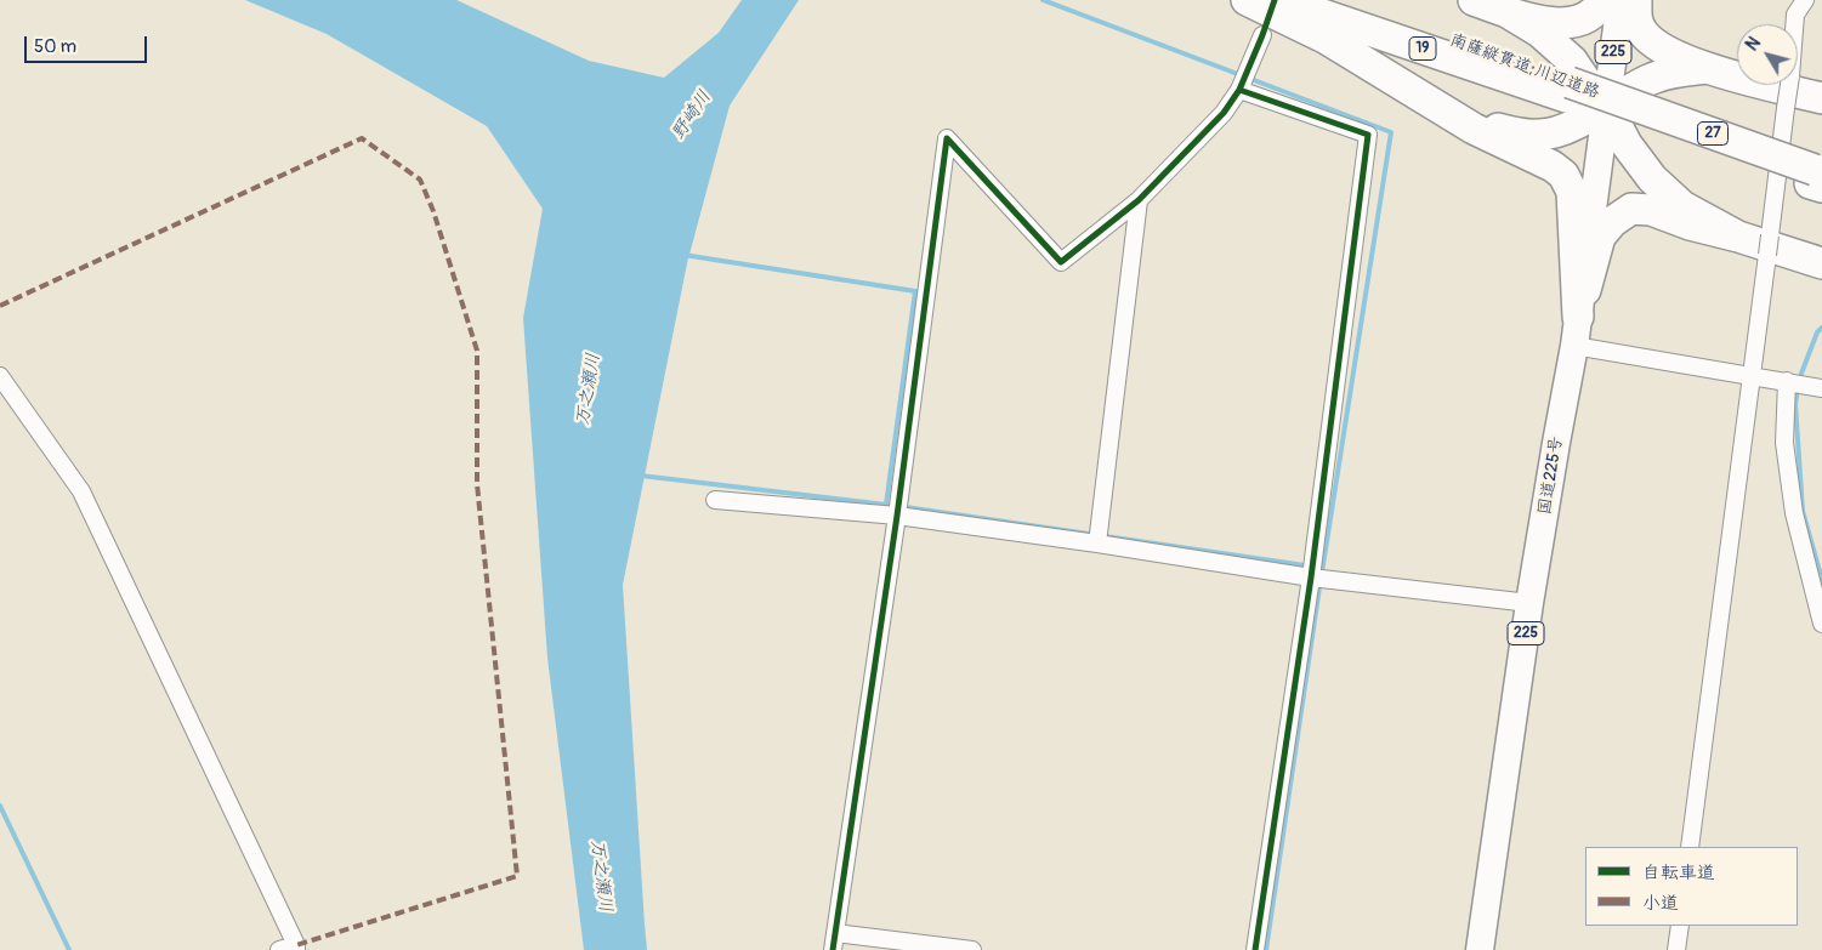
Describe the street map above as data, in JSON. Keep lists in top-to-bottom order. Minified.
{"streets":{"highway":["19","225","南薩縦貫道;川辺道路","27","国道225号"]},"crossings":[["19","南薩縦貫道;川辺道路"],["19","27"],["19","国道225号"],["南薩縦貫道;川辺道路","27"],["南薩縦貫道;川辺道路","国道225号"],["27","国道225号"]],"water":["野崎川","万之瀬川"],"legend":["自転車道","小道"],"scale_bar":"50 m","north":"top left"}
